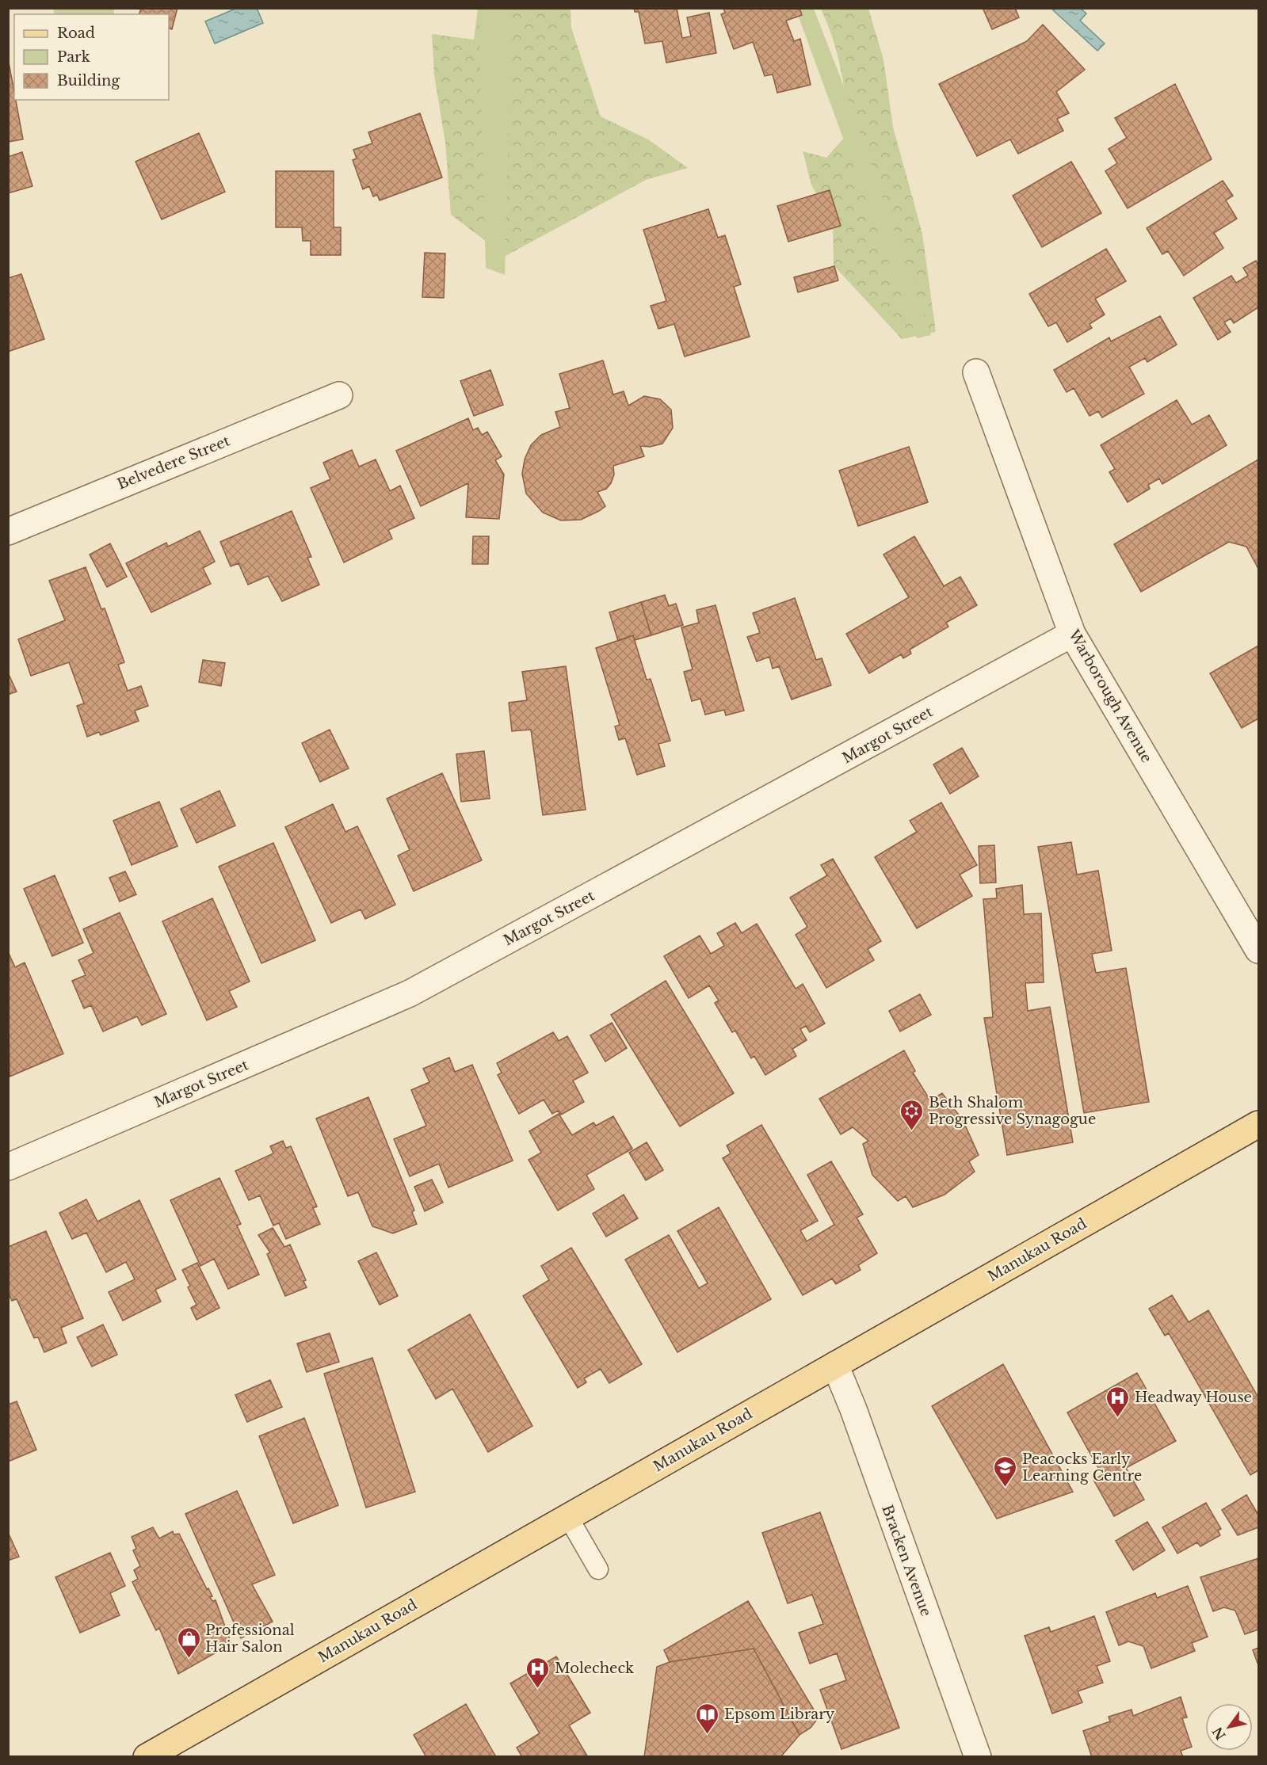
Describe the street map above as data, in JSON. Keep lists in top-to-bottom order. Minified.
{"streets":{"main road":["Manukau Road"],"street":["Belvedere Street","Warborough Avenue","Margot Street","Bracken Avenue"]},"crossings":[["Warborough Avenue","Margot Street"],["Manukau Road","Bracken Avenue"]],"places":{"synagogue":["Beth Shalom Progressive Synagogue"],"hospital":["Headway House","Molecheck"],"school or university":["Peacocks Early Learning Centre"],"shop":["Professional Hair Salon"],"library":["Epsom Library"]},"legend":["Road","Park","Building"],"north":"bottom left"}
